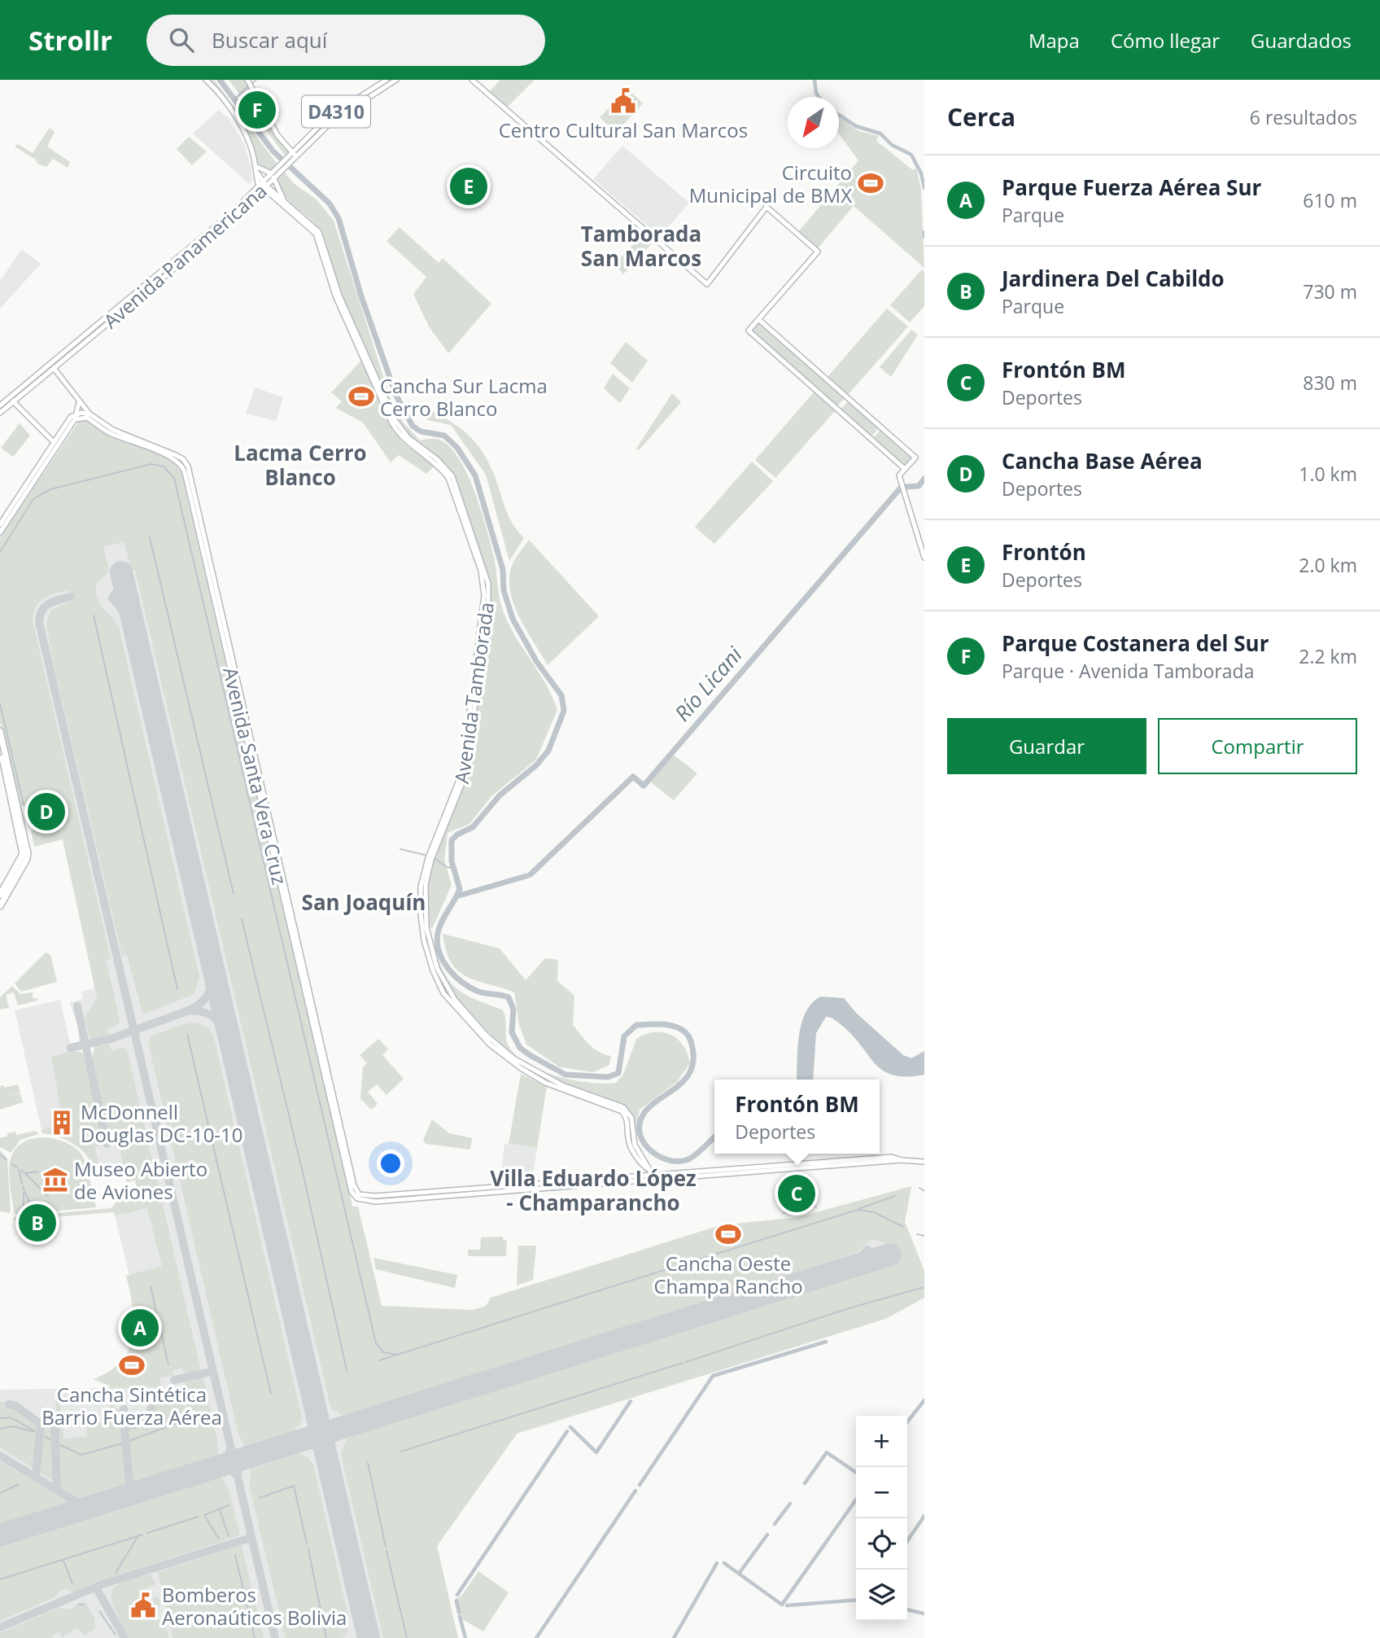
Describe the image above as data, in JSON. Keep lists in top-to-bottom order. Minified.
{"streets":{"main road":["D4310","Avenida Panamericana","Avenida Tamborada","Avenida Santa Vera Cruz"]},"crossings":[["Avenida Panamericana","Avenida Tamborada"],["Avenida Panamericana","Avenida Santa Vera Cruz"]],"districts":["Tamborada San Marcos","Lacma Cerro Blanco","San Joaquín","Villa Eduardo López - Champarancho"],"water":["Río Licani"],"places":{"public building":["Centro Cultural San Marcos","Bomberos Aeronaúticos Bolivia"],"sports":["Circuito Municipal de BMX","Cancha Sur Lacma Cerro Blanco","Cancha Oeste Champa Rancho","Cancha Sintética Barrio Fuerza Aérea"],"building":["McDonnell Douglas DC-10-10"],"museum":["Museo Abierto de Aviones"]},"north":"bottom left","page":{"header":"Strollr","search":"Buscar aquí","nav":["Mapa","Cómo llegar","Guardados"],"heading":["Cerca","6 resultados"],"pins":["F","E","D","C","B","A"],"list":[{"mark":"A","name":"Parque Fuerza Aérea Sur","note":"Parque","value":"610 m"},{"mark":"B","name":"Jardinera Del Cabildo","note":"Parque","value":"730 m"},{"mark":"C","name":"Frontón BM","note":"Deportes","value":"830 m"},{"mark":"D","name":"Cancha Base Aérea","note":"Deportes","value":"1.0 km"},{"mark":"E","name":"Frontón","note":"Deportes","value":"2.0 km"},{"mark":"F","name":"Parque Costanera del Sur","note":"Parque · Avenida Tamborada","value":"2.2 km"}],"buttons":["Guardar","Compartir"],"popup":["Frontón BM","Deportes"],"map_buttons":["+","−"]}}
